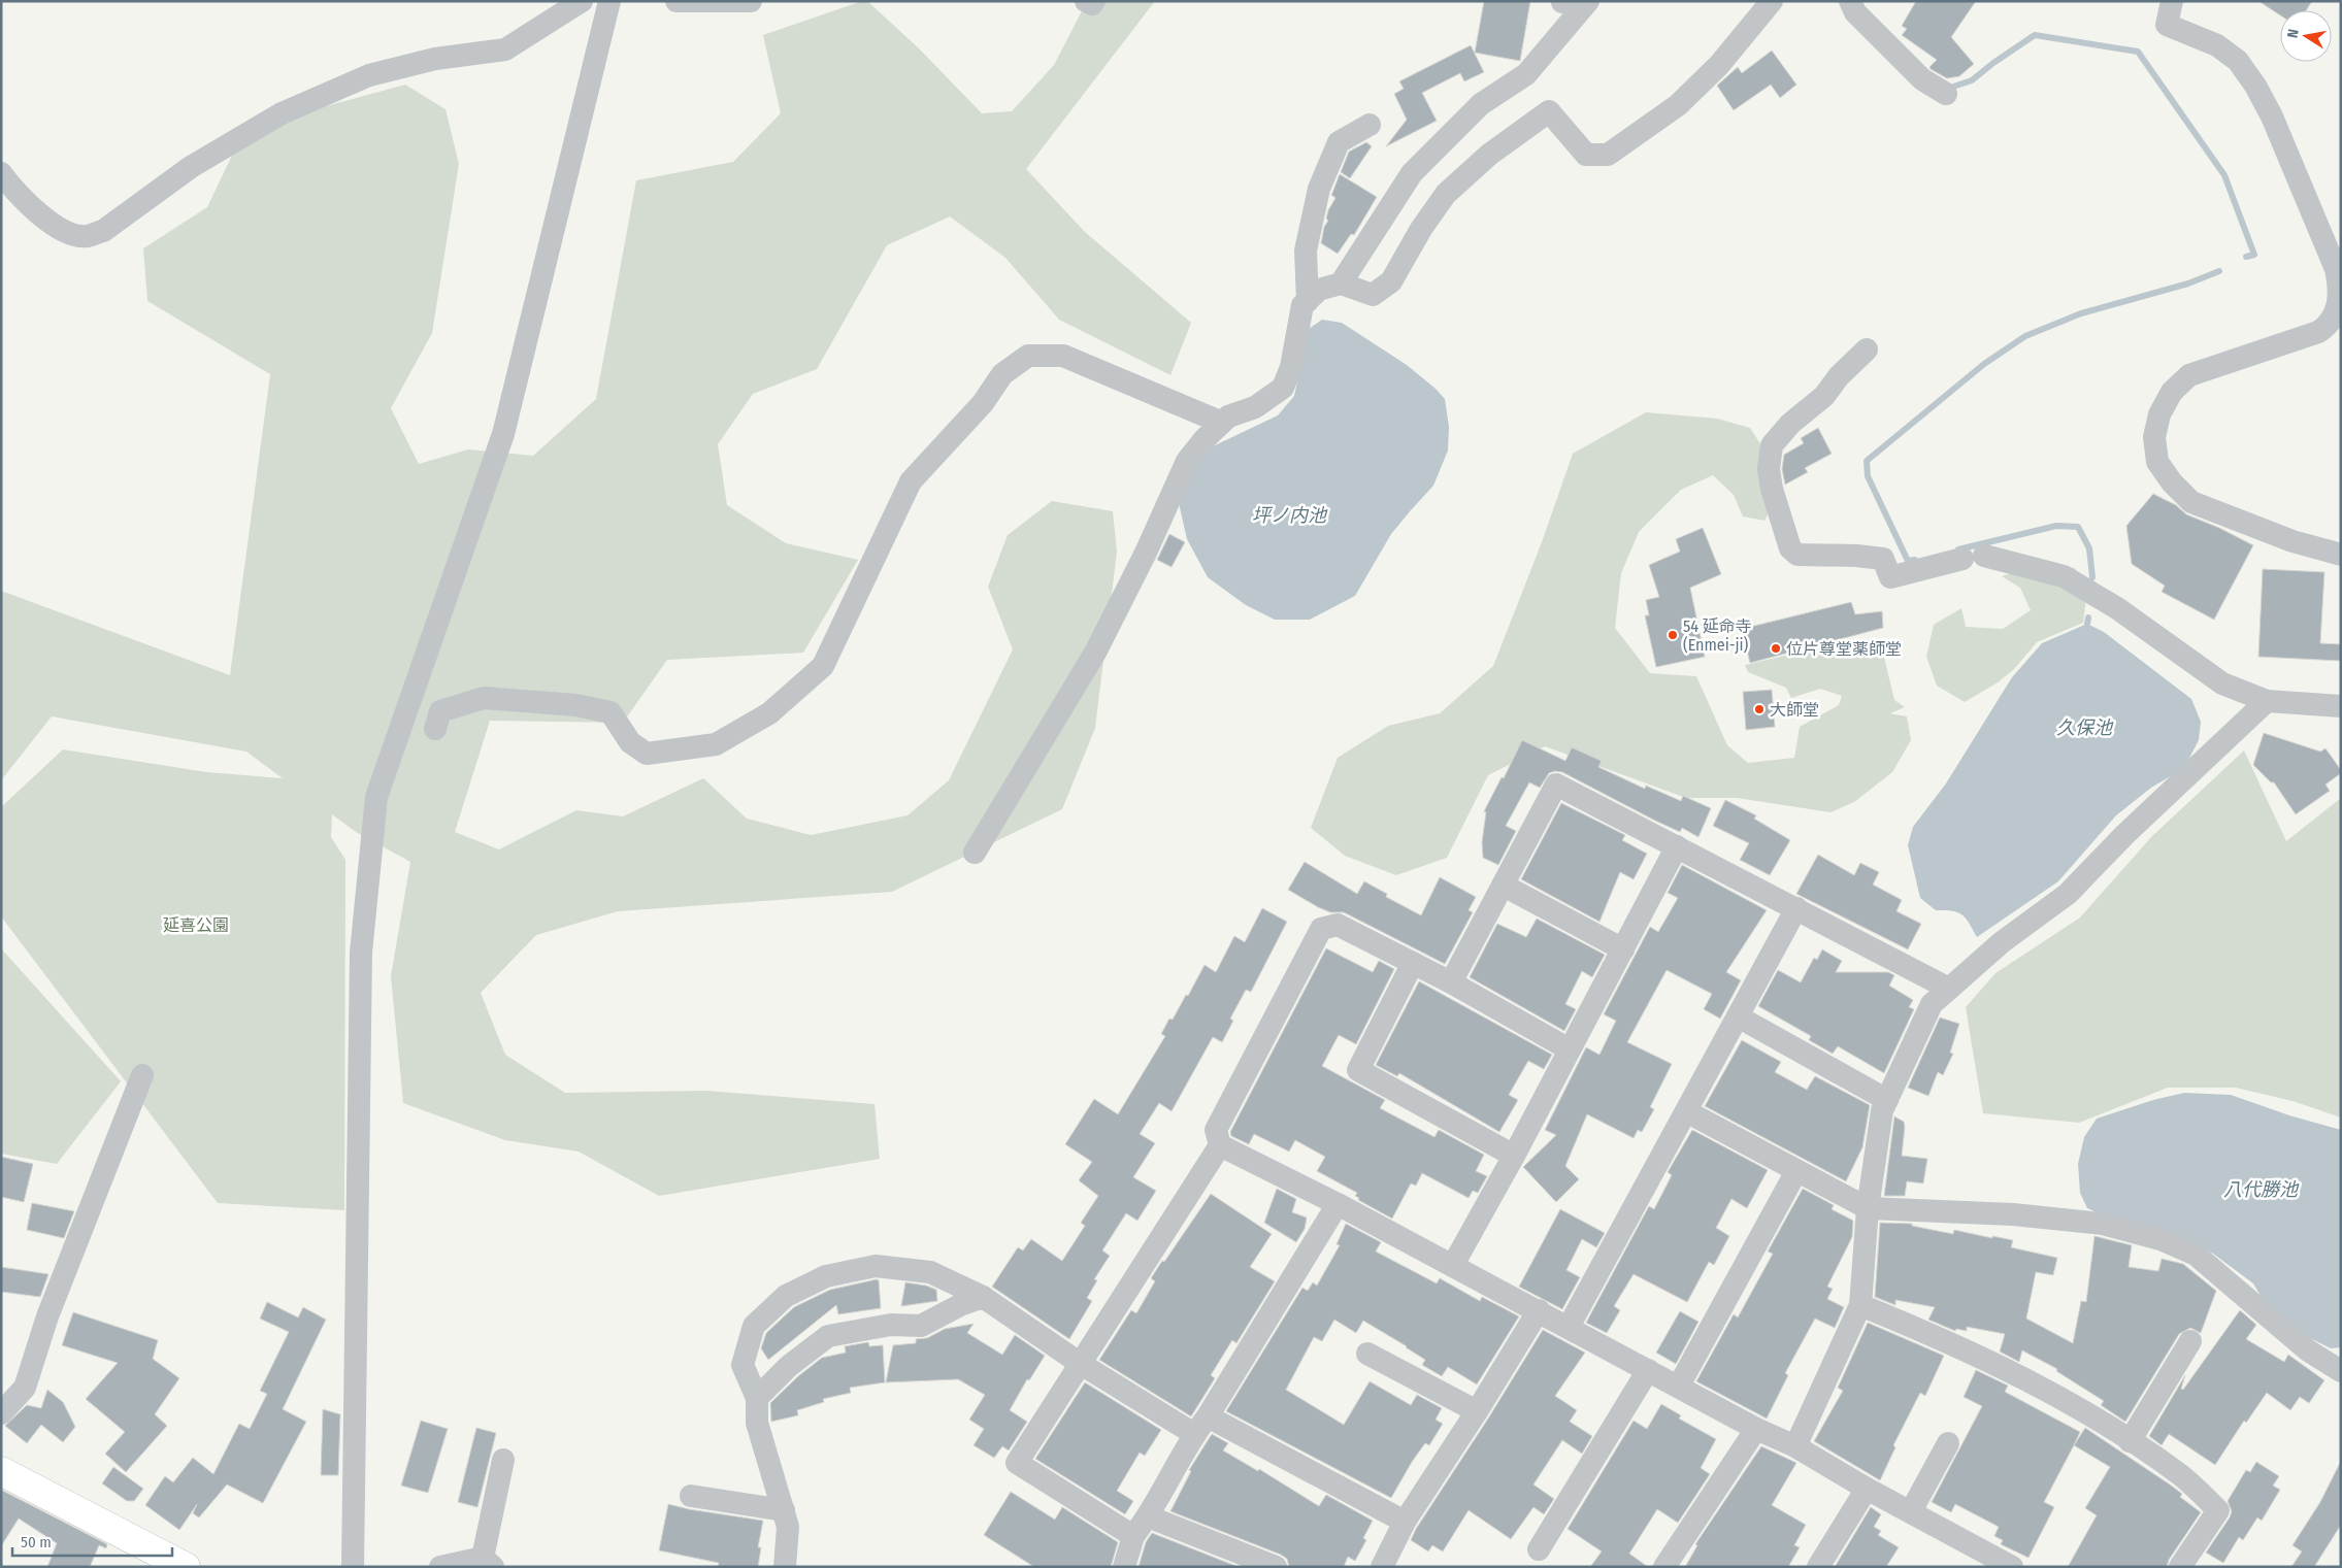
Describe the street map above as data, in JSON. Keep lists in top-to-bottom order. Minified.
{"water":["坪ノ内池","久保池","八代勝池"],"parks":["延喜公園"],"places":["54 延命寺 (Enmei-ji)","位片尊堂薬師堂","大師堂"],"scale_bar":"50 m","north":"left"}
